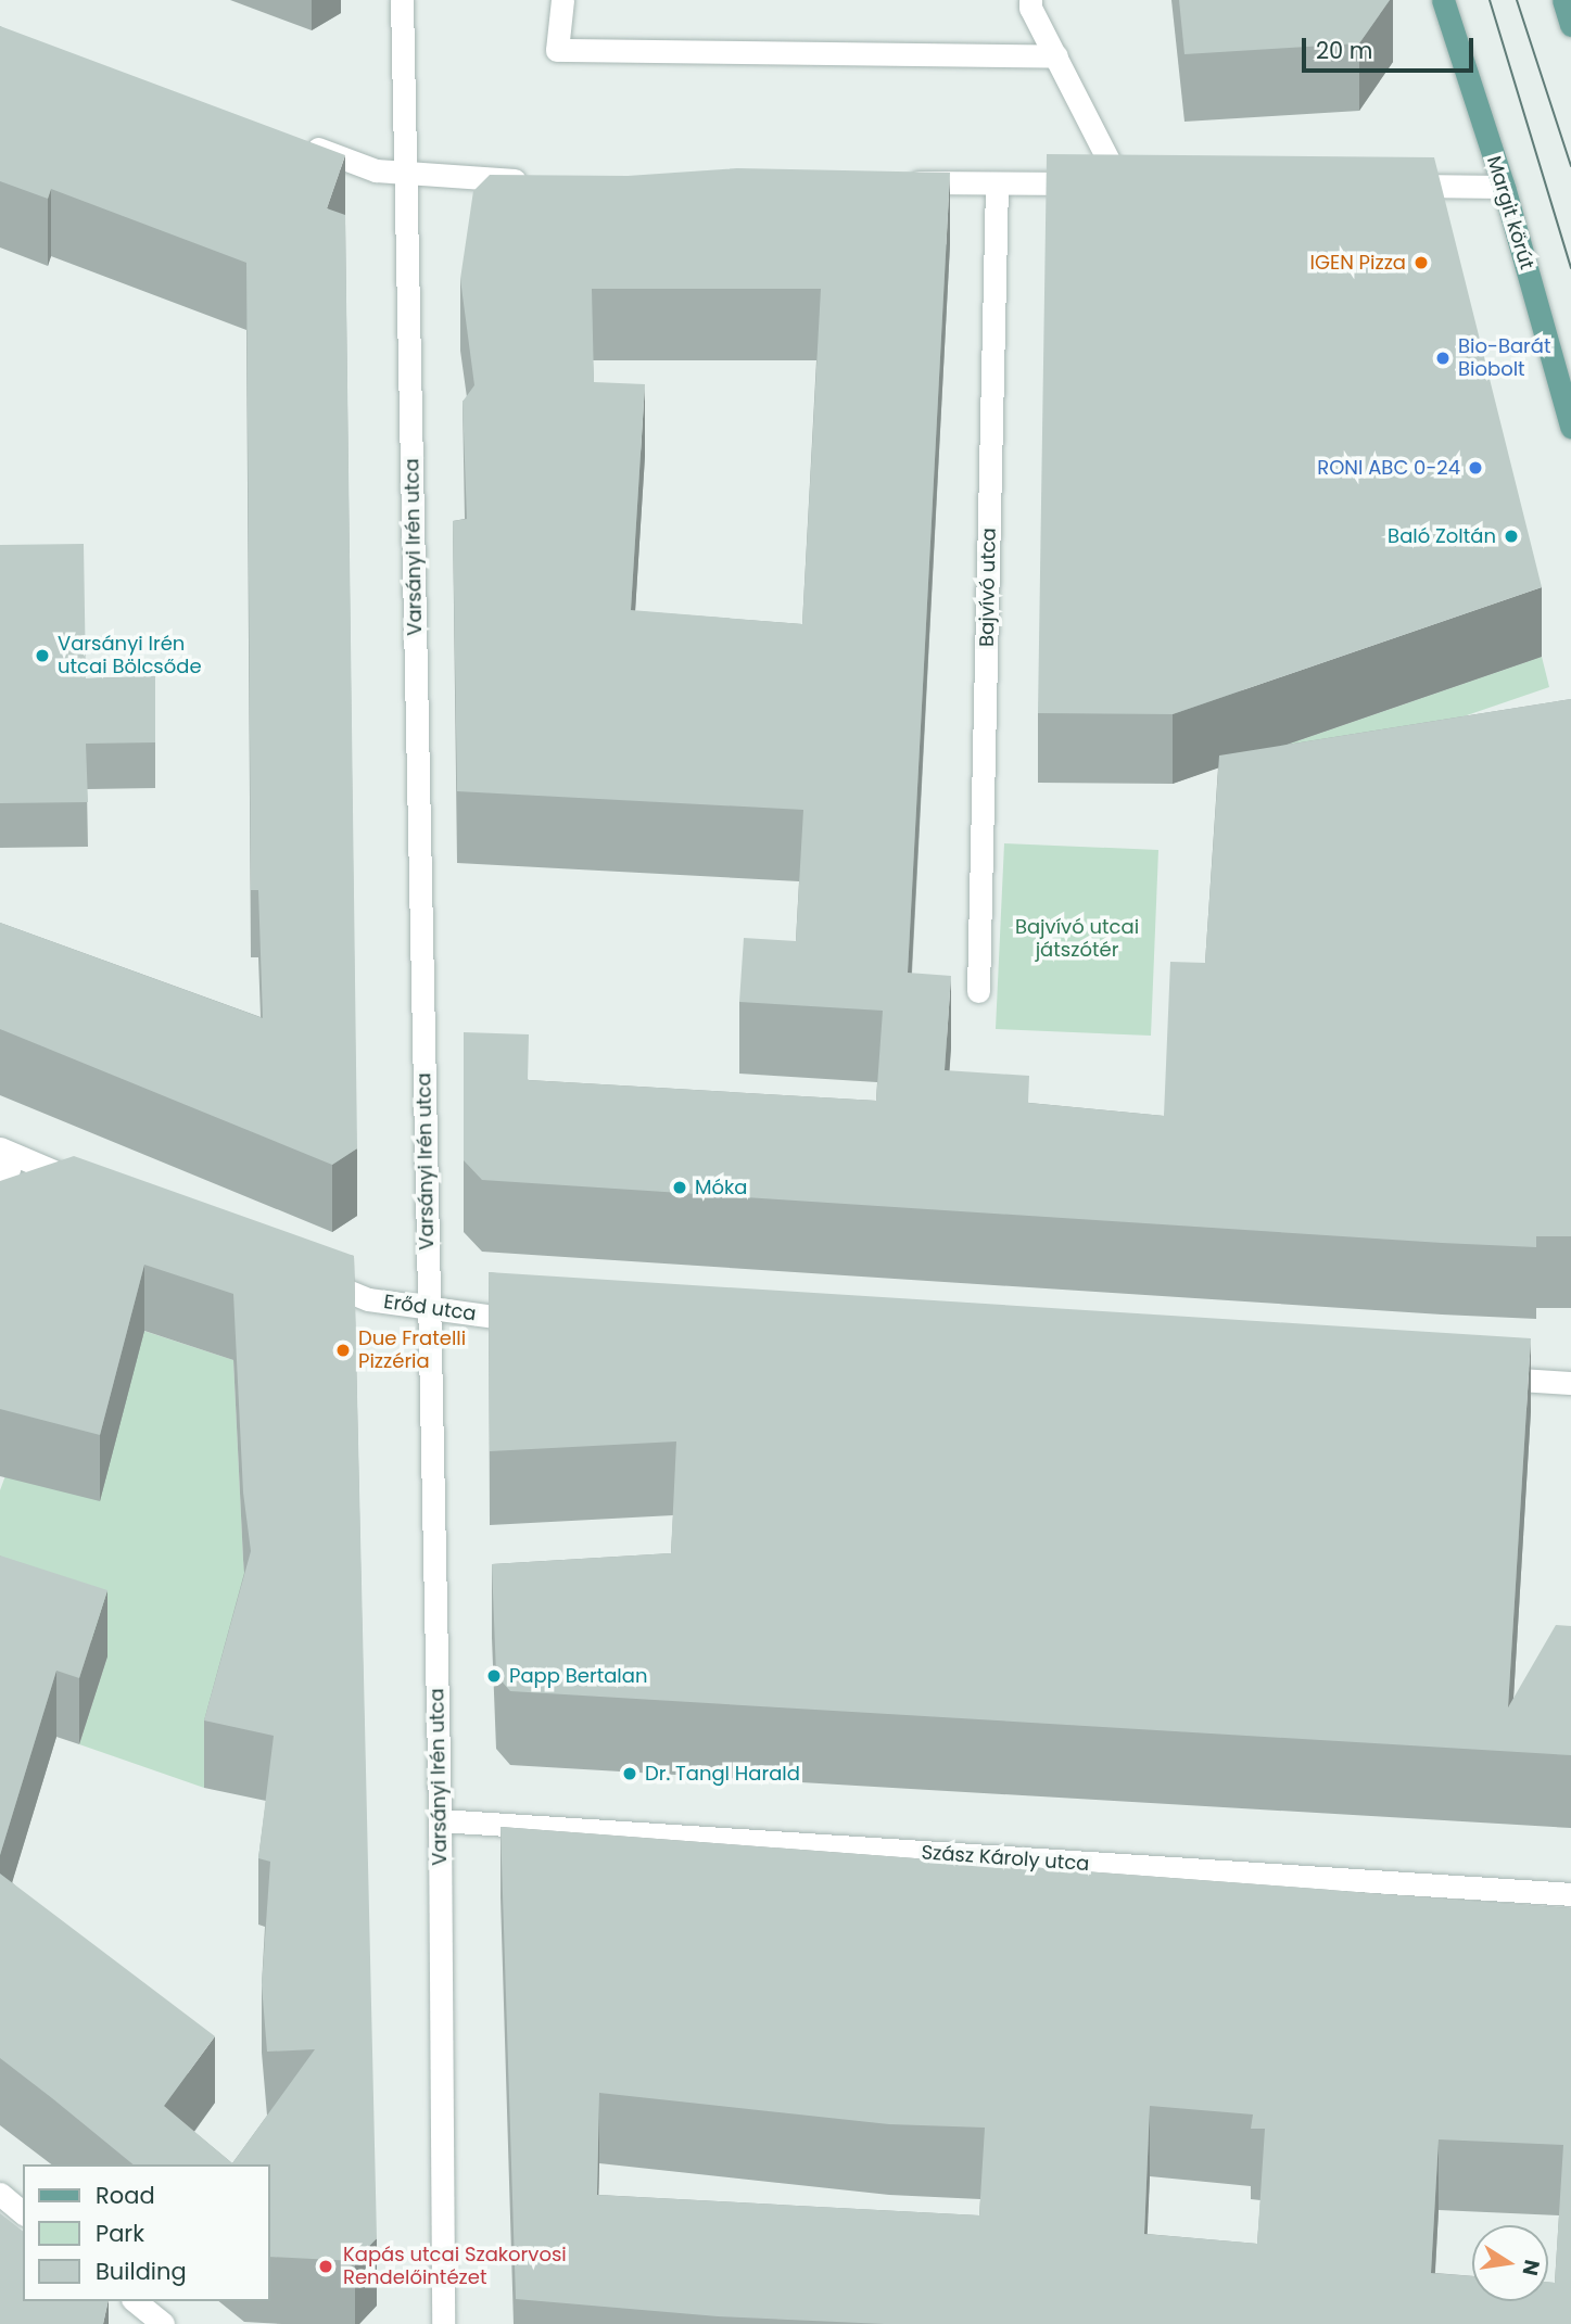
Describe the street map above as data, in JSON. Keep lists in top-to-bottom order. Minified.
{"streets":{"main road":["Margit körút"],"street":["Varsányi Irén utca","Bajvívó utca","Erőd utca","Szász Károly utca"]},"crossings":[["Varsányi Irén utca","Erőd utca"],["Varsányi Irén utca","Szász Károly utca"]],"parks":["Bajvívó utcai játszótér"],"places":["IGEN Pizza","Bio-Barát Biobolt","RONI ABC 0-24","Baló Zoltán","Varsányi Irén utcai Bölcsőde","Móka","Due Fratelli Pizzéria","Papp Bertalan","Dr. Tangl Harald","Kapás utcai Szakorvosi Rendelőintézet"],"legend":["Road","Park","Building"],"scale_bar":"20 m","north":"right"}
